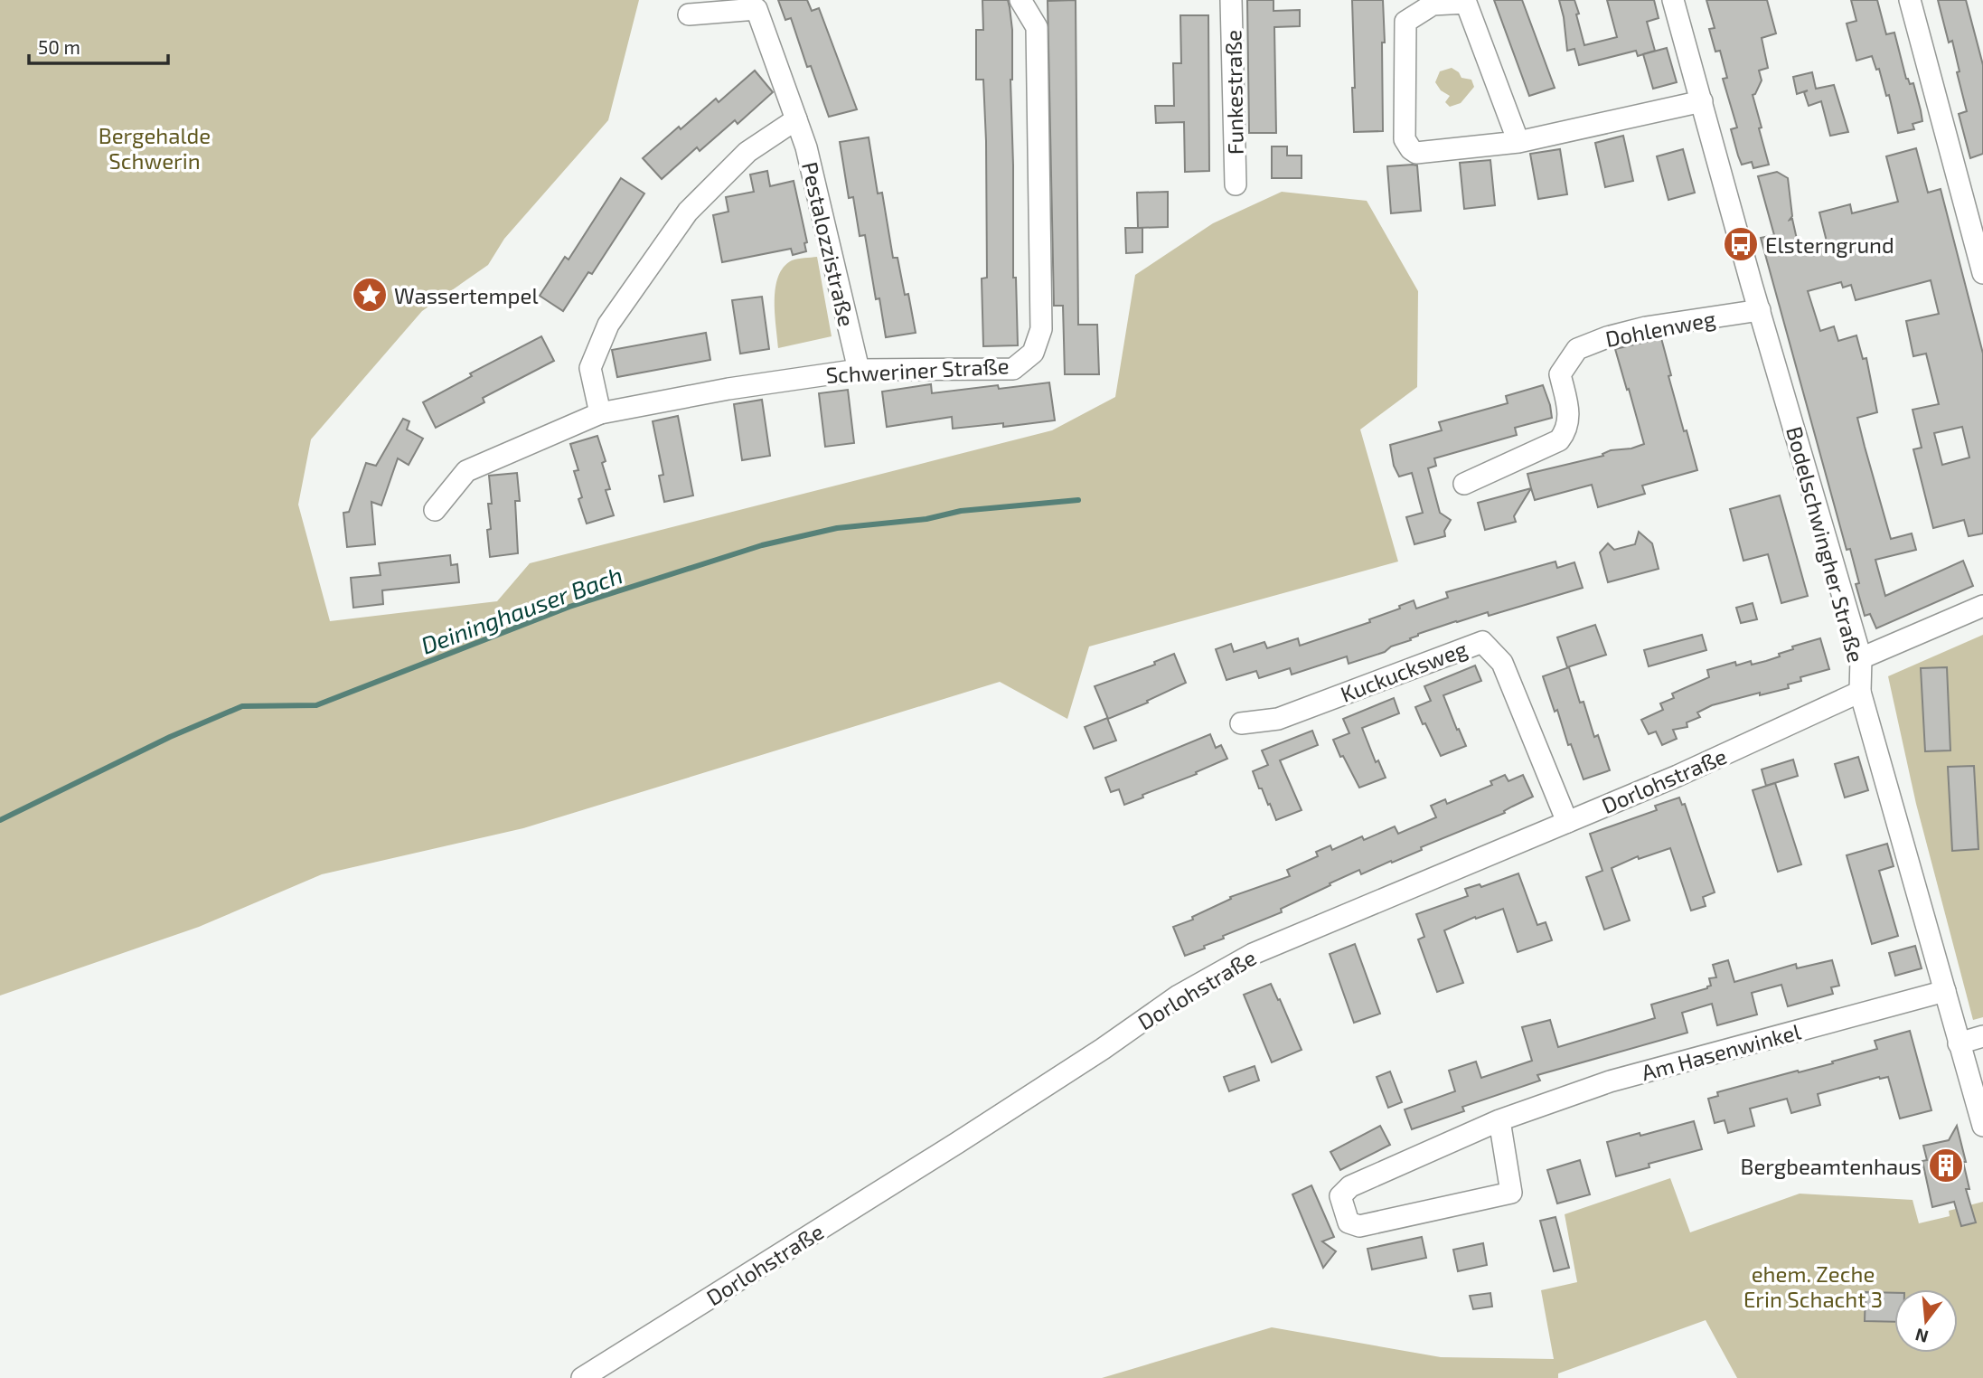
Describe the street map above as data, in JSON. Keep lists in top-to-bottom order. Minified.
{"streets":{"street":["Funkestraße","Pestalozzistraße","Dohlenweg","Schweriner Straße","Bodelschwingher Straße","Kuckucksweg","Dorlohstraße","Am Hasenwinkel"]},"crossings":[["Pestalozzistraße","Schweriner Straße"],["Dohlenweg","Bodelschwingher Straße"],["Bodelschwingher Straße","Dorlohstraße"],["Bodelschwingher Straße","Am Hasenwinkel"],["Kuckucksweg","Dorlohstraße"]],"water":["Deininghauser Bach"],"parks":["Bergehalde Schwerin","ehem. Zeche Erin Schacht 3"],"places":{"bus stop":["Elsterngrund"],"place":["Wassertempel"],"building":["Bergbeamtenhaus"]},"scale_bar":"50 m","north":"bottom"}
